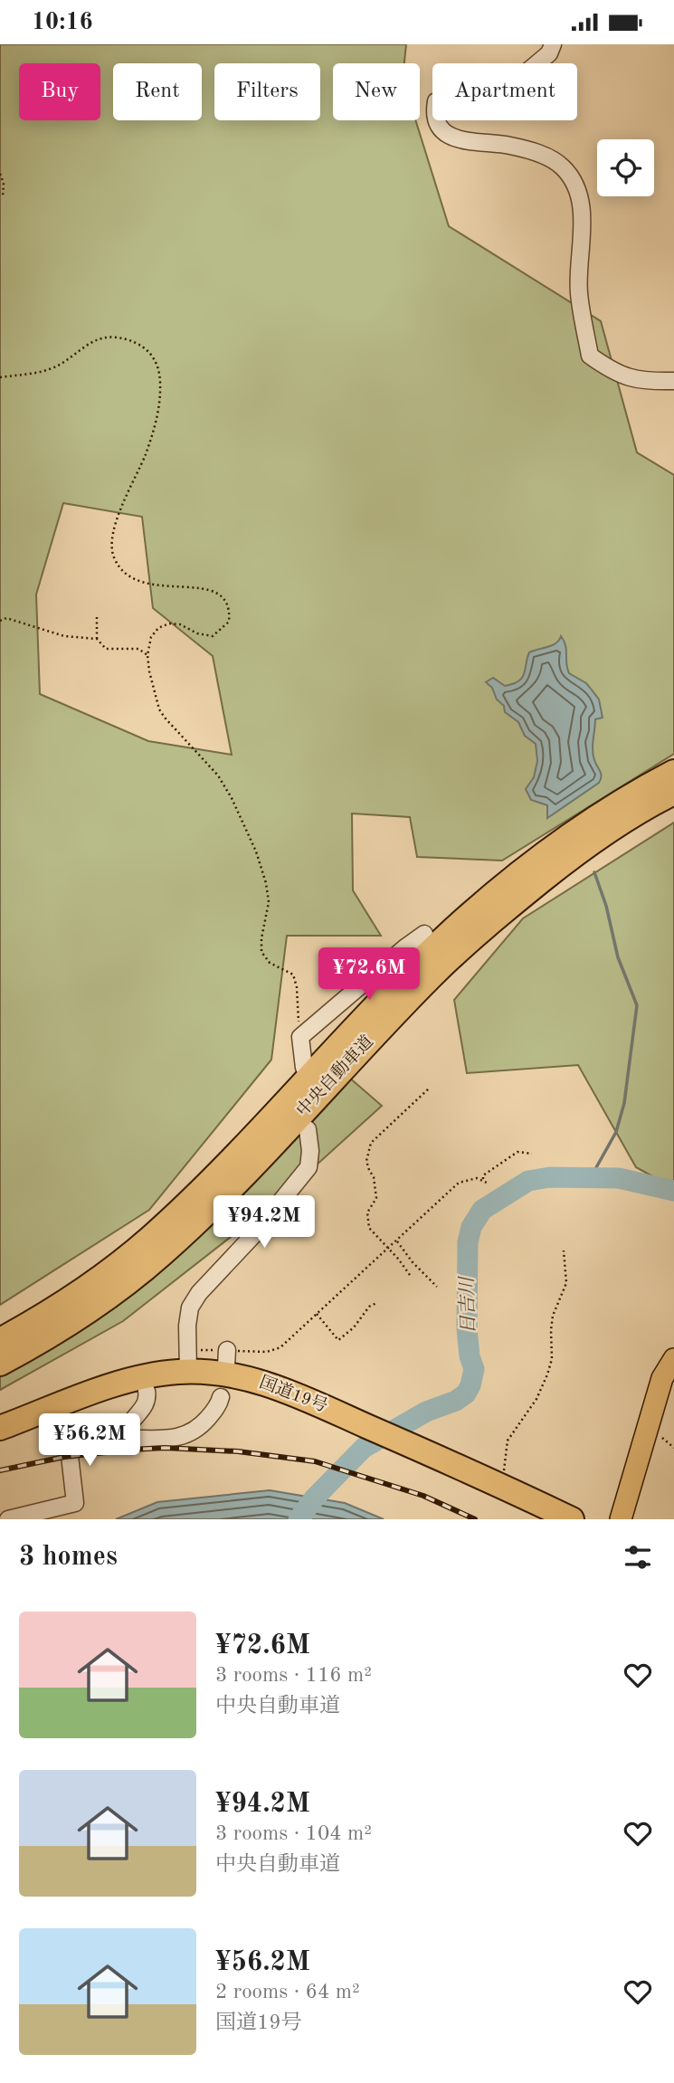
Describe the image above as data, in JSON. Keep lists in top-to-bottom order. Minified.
{"streets":{"highway":["中央自動車道","国道19号"]},"water":["日吉川"],"page":{"status":"10:16","chip":["Buy","Rent","Filters","New","Apartment"],"price":["¥72.6M","¥94.2M","¥56.2M"],"heading":"3 homes","list":[{"name":"¥72.6M","note":"3 rooms · 116 m² · 中央自動車道"},{"name":"¥94.2M","note":"3 rooms · 104 m² · 中央自動車道"},{"name":"¥56.2M","note":"2 rooms · 64 m² · 国道19号"}]}}
